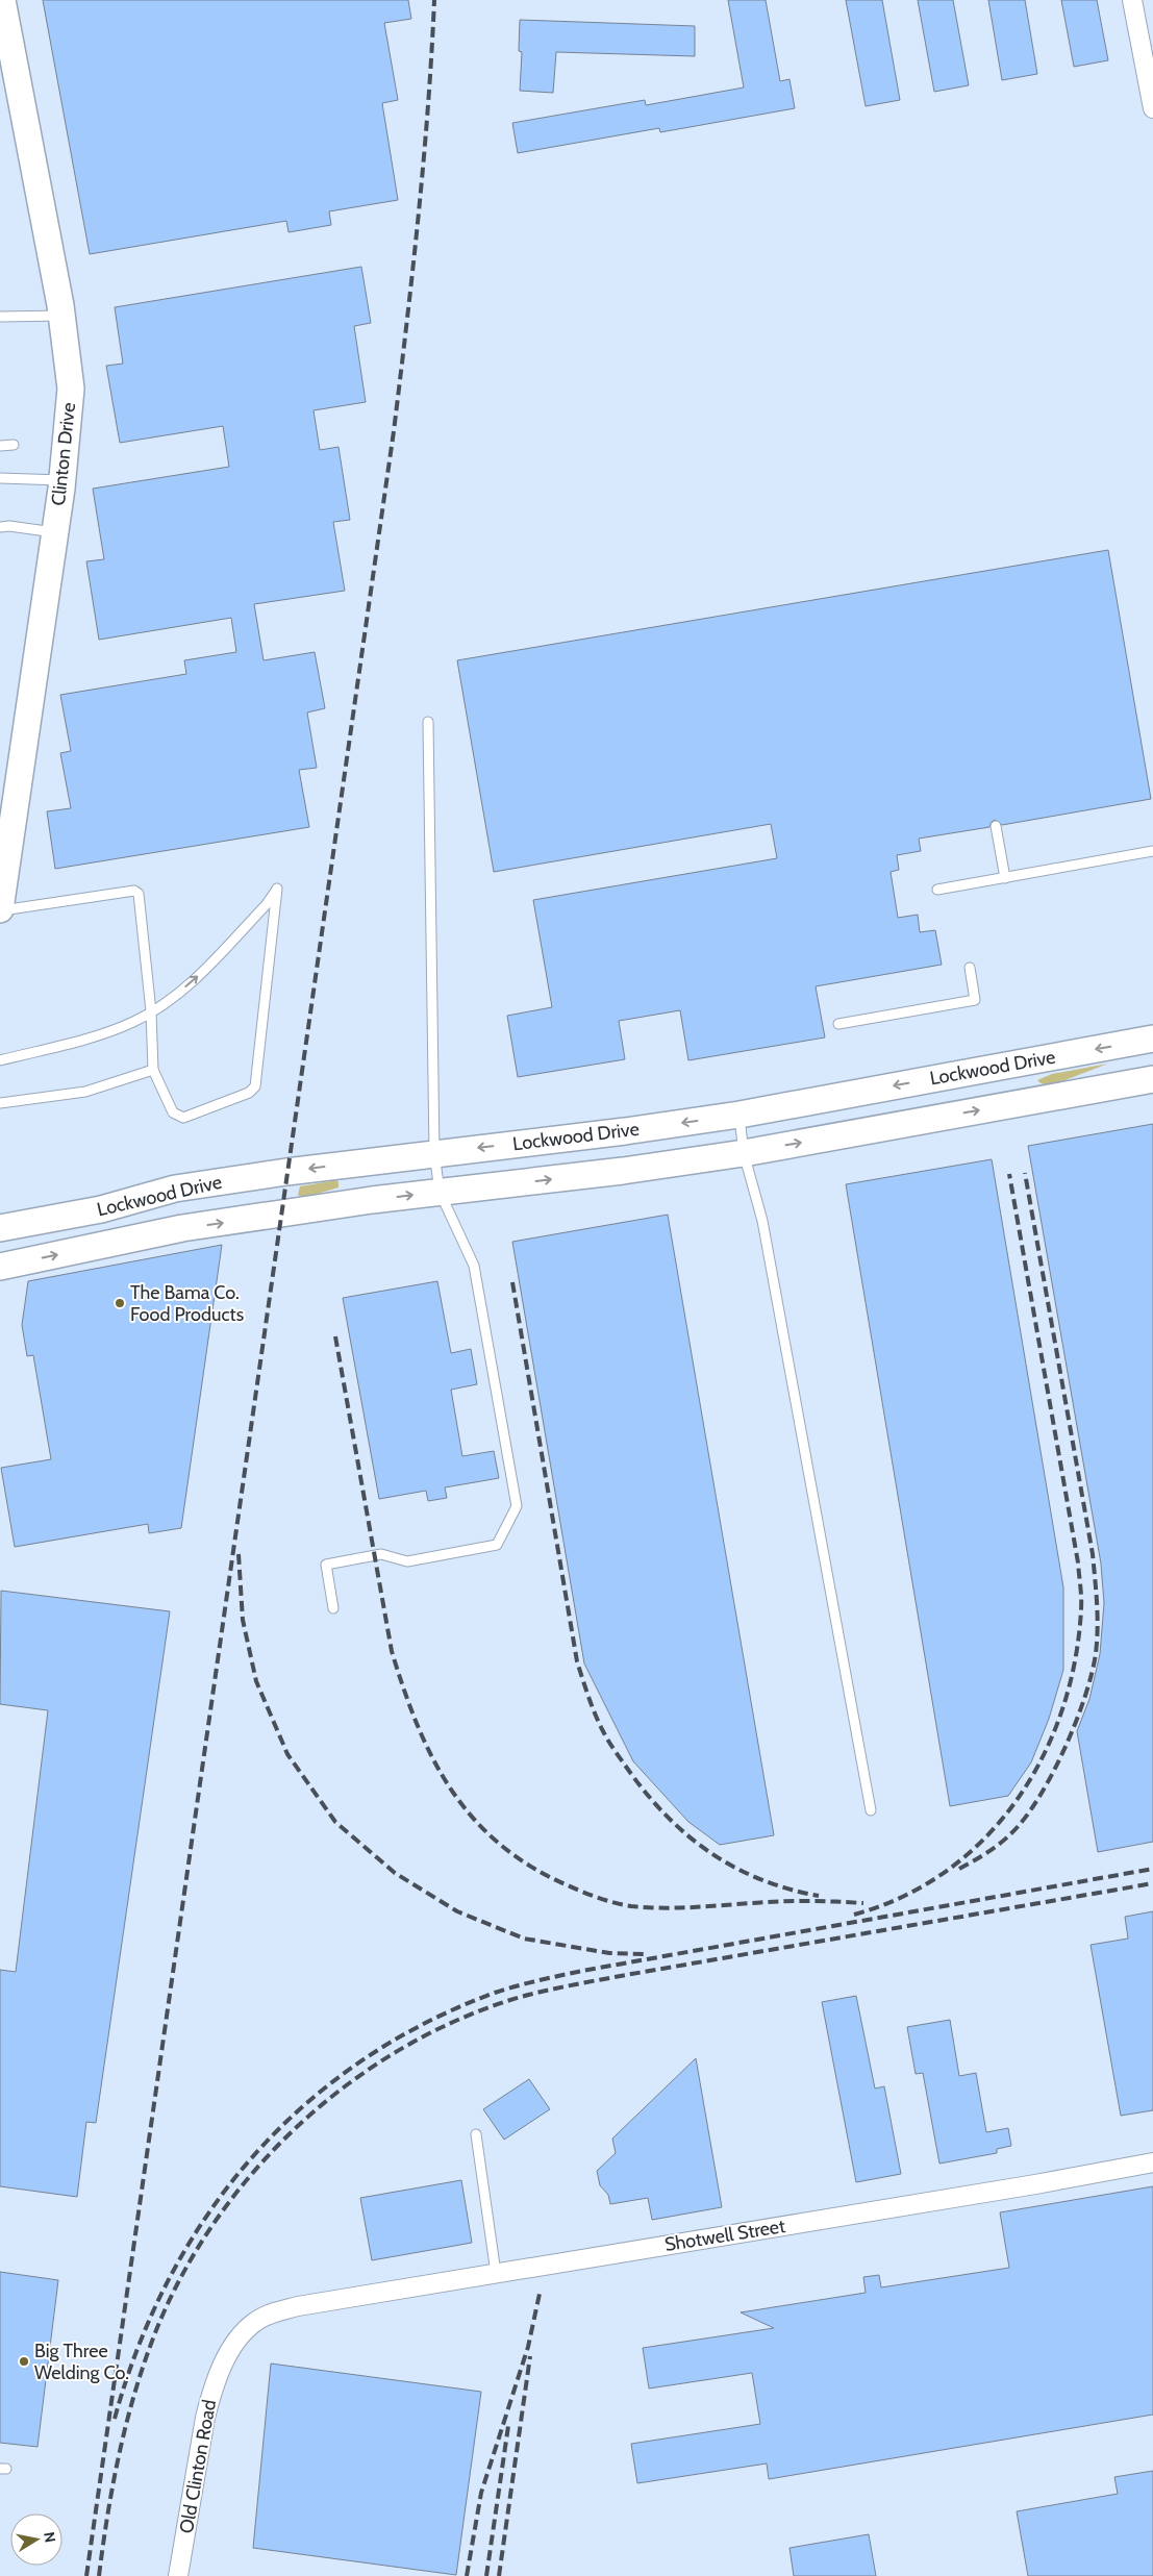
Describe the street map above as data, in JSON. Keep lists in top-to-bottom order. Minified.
{"streets":{"main road":["Clinton Drive","Lockwood Drive"],"street":["Shotwell Street","Old Clinton Road"]},"crossings":[["Shotwell Street","Old Clinton Road"]],"places":["The Bama Co. Food Products","Big Three Welding Co."],"north":"right"}
